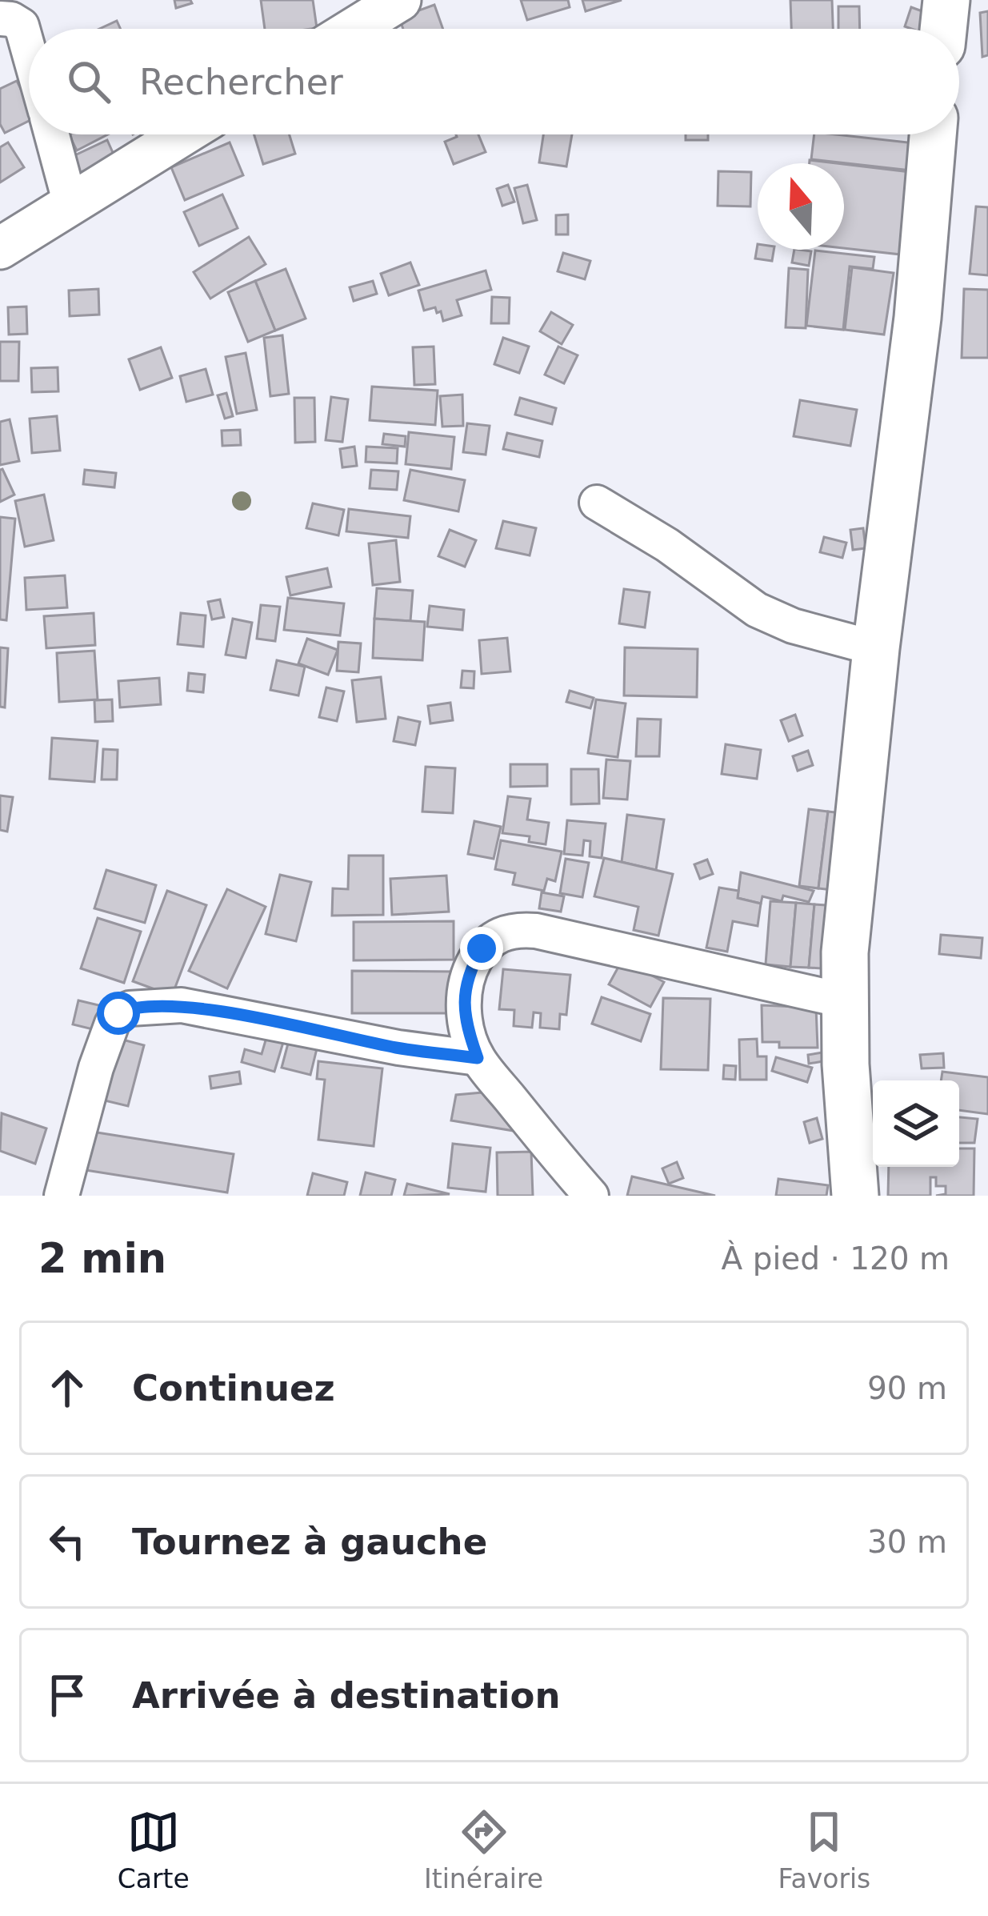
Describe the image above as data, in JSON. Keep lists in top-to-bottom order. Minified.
{"north":"top","page":{"search":"Rechercher","heading":["2 min","À pied · 120 m"],"list":[["Continuez","90 m"],["Tournez à gauche","30 m"],"Arrivée à destination"],"nav":["Carte","Itinéraire","Favoris"]}}
